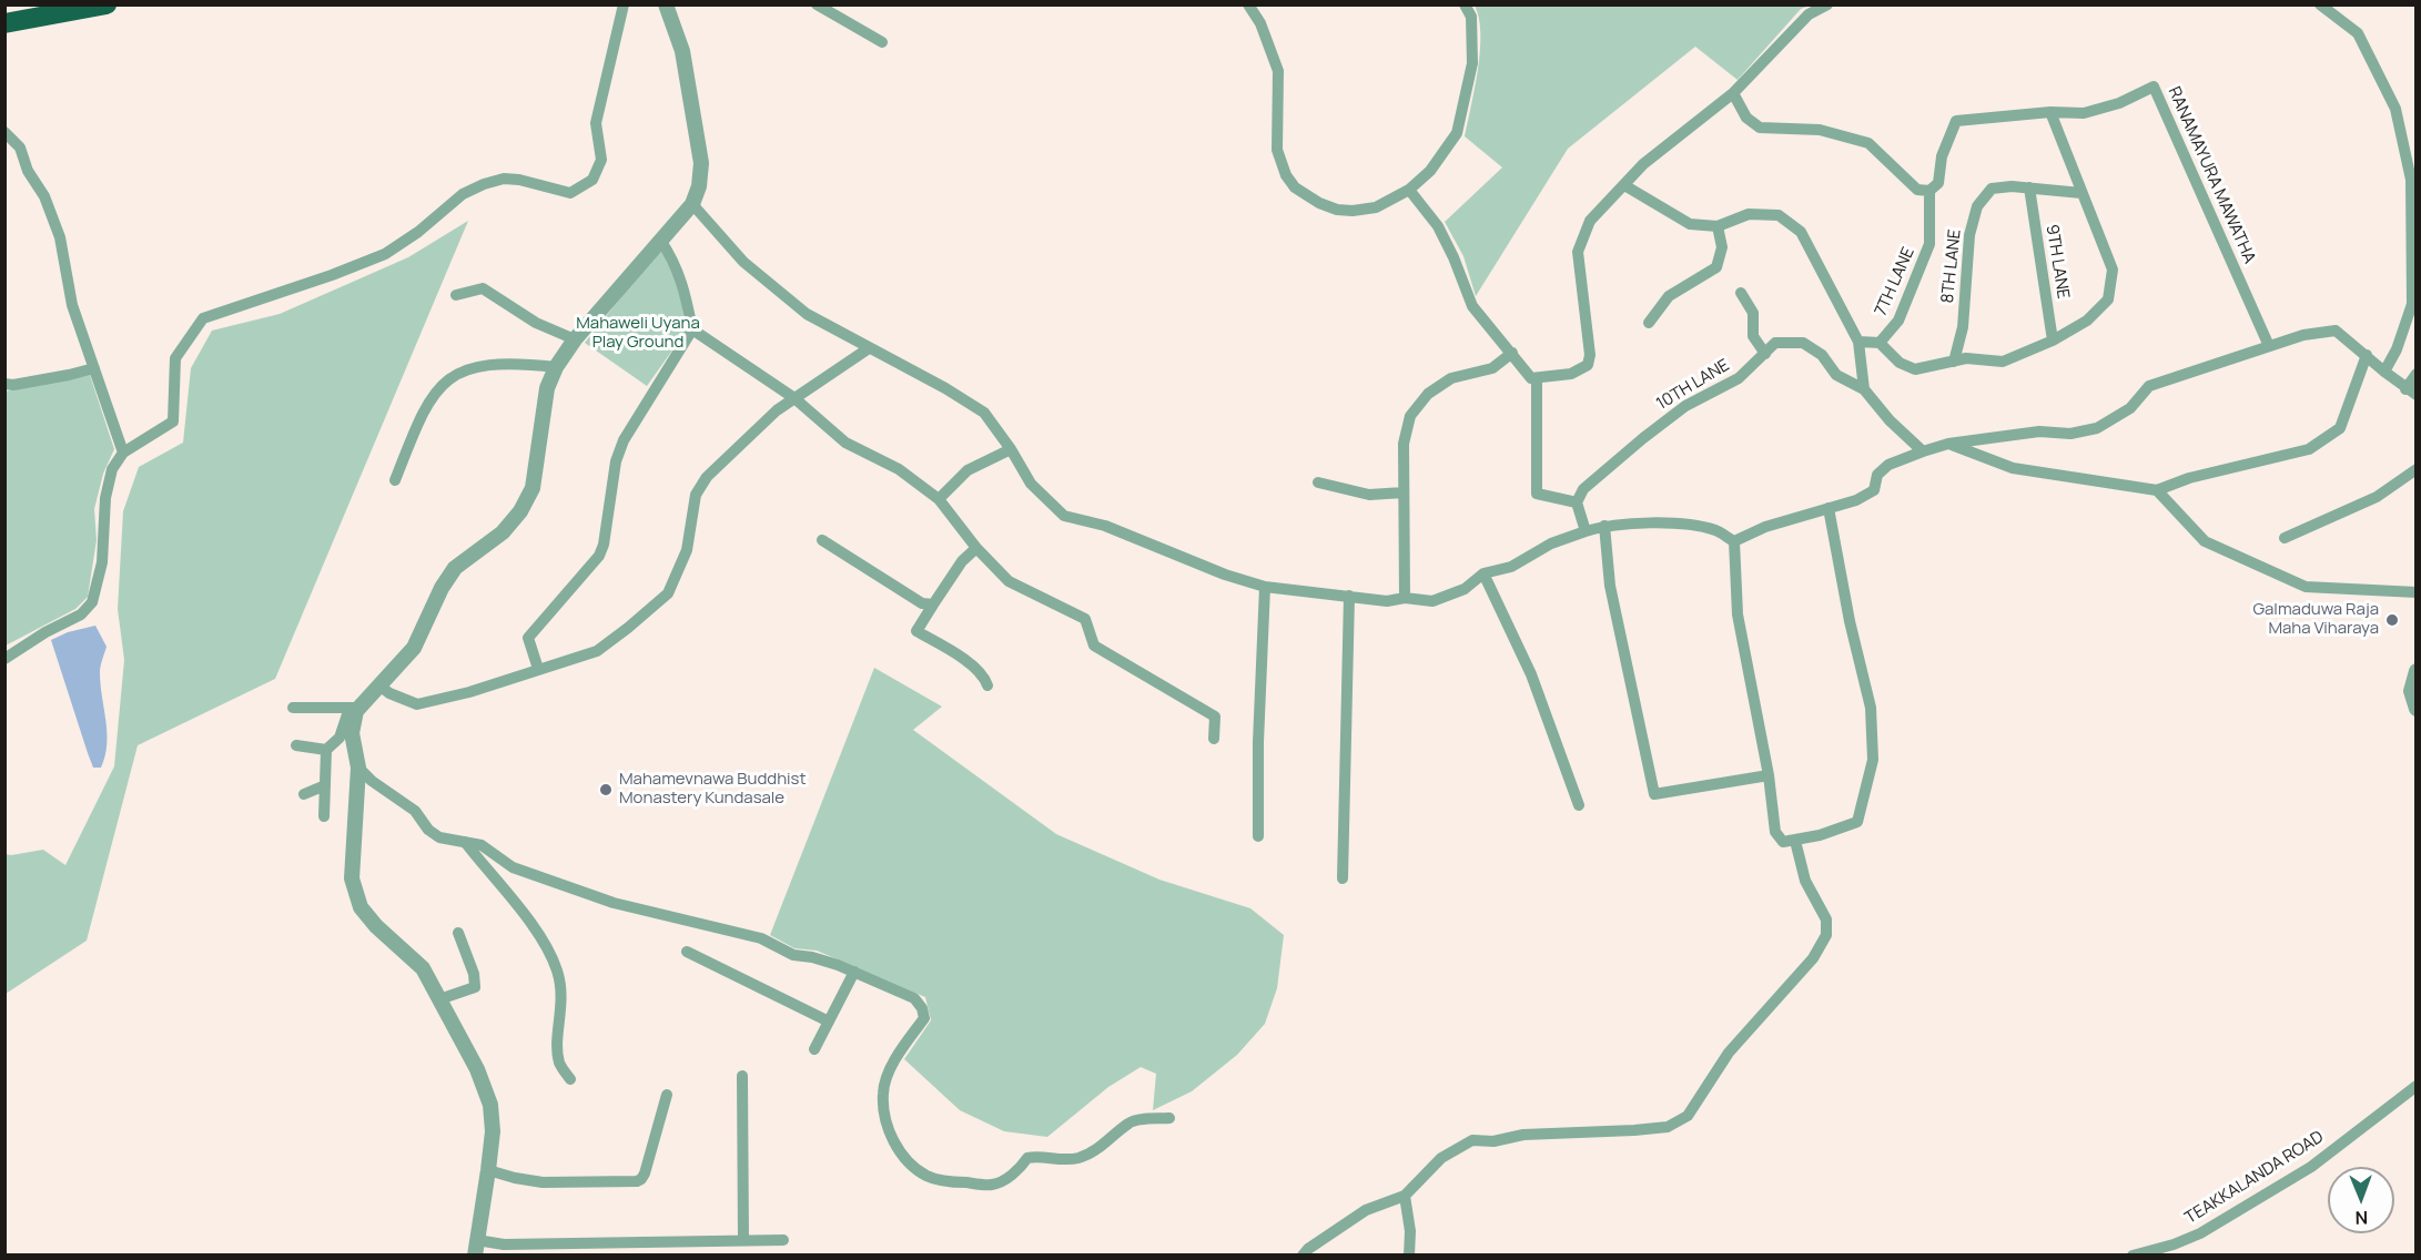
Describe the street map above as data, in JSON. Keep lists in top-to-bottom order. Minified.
{"streets":{"street":["RANAMAYURA MAWATHA","9TH LANE","8TH LANE","7TH LANE","10TH LANE","TEAKKALANDA ROAD"]},"crossings":[["RANAMAYURA MAWATHA","7TH LANE"],["9TH LANE","8TH LANE"]],"parks":["Mahaweli Uyana Play Ground"],"places":["Galmaduwa Raja Maha Viharaya","Mahamevnawa Buddhist Monastery Kundasale"],"north":"bottom"}
